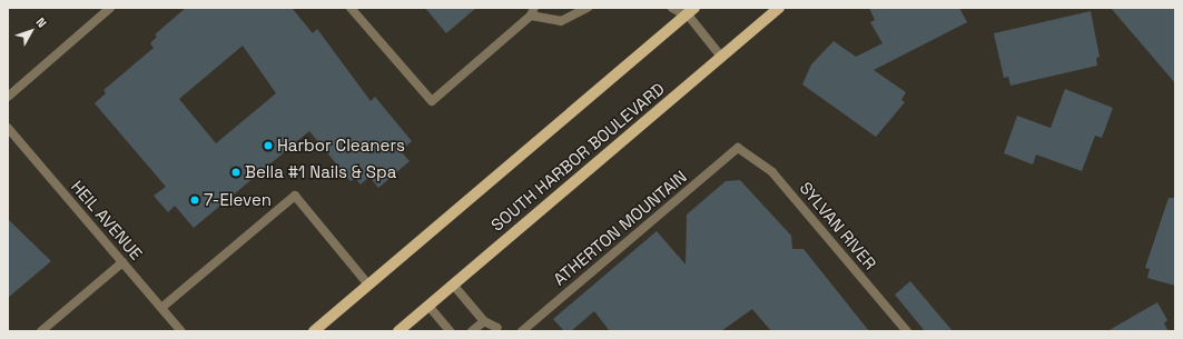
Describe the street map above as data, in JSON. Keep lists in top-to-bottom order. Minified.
{"streets":{"main road":["SOUTH HARBOR BOULEVARD"],"street":["HEIL AVENUE","SYLVAN RIVER","ATHERTON MOUNTAIN"]},"crossings":[["SYLVAN RIVER","ATHERTON MOUNTAIN"]],"places":["Harbor Cleaners","Bella #1 Nails & Spa","7-Eleven"],"north":"top right"}
